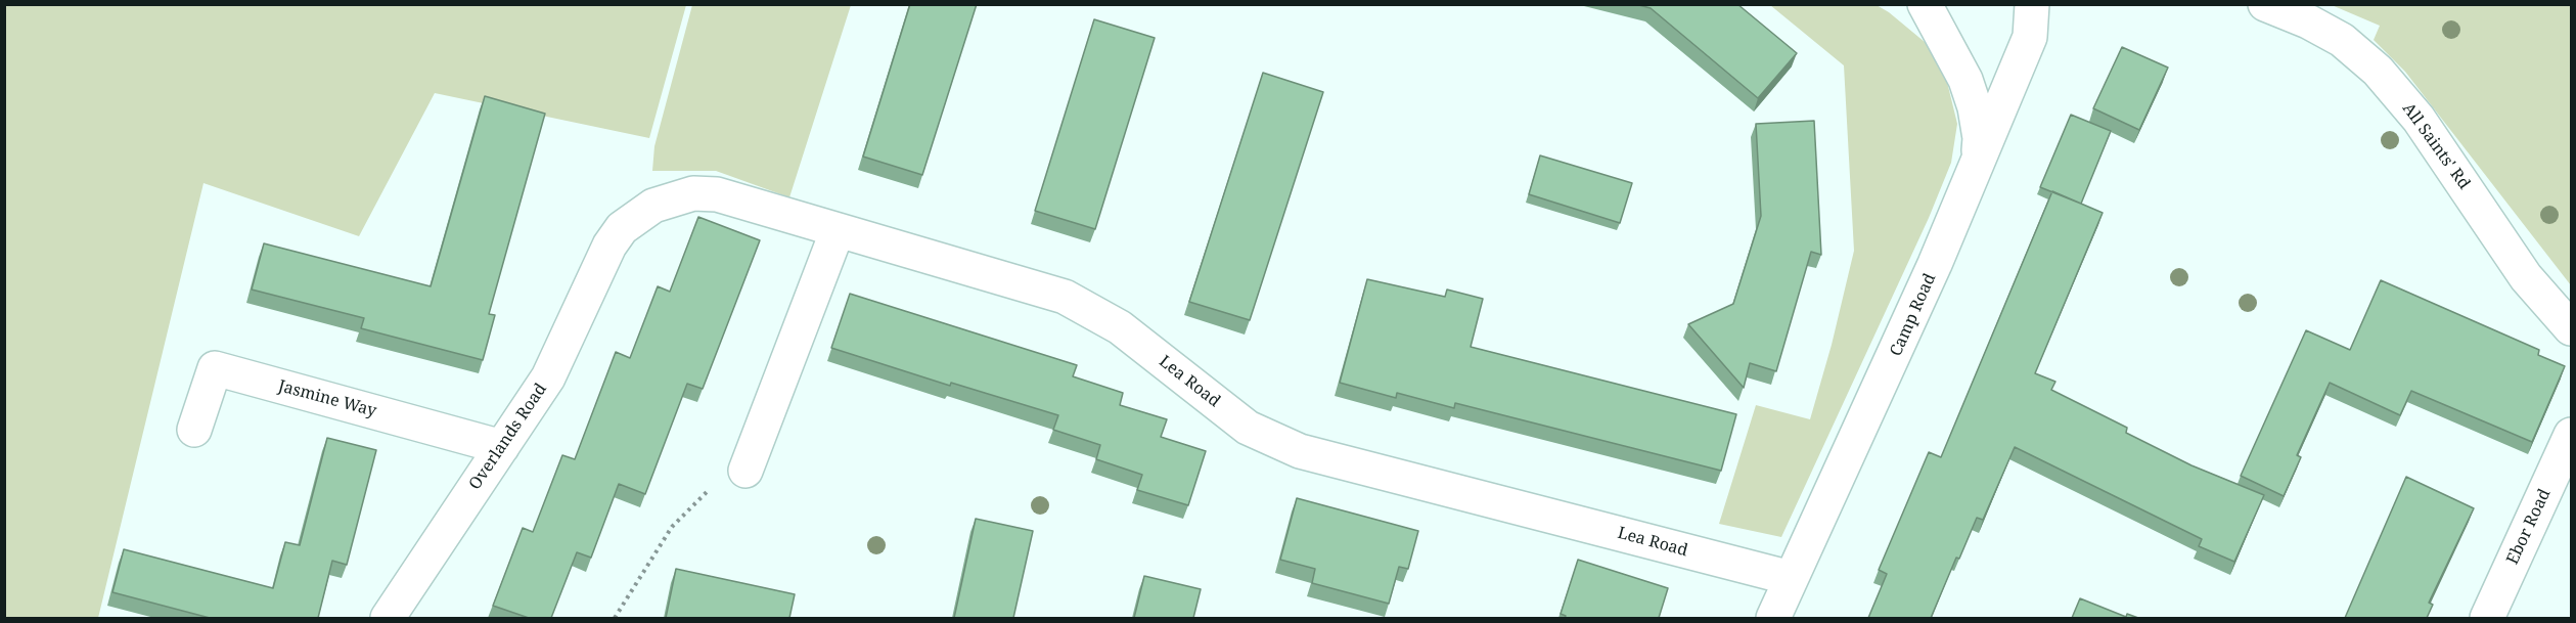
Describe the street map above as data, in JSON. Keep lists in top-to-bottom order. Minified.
{"streets":{"street":["All Saints' Rd","Camp Road","Lea Road","Jasmine Way","Overlands Road","Ebor Road"]},"crossings":[["Camp Road","Lea Road"],["Lea Road","Overlands Road"],["Jasmine Way","Overlands Road"]]}
